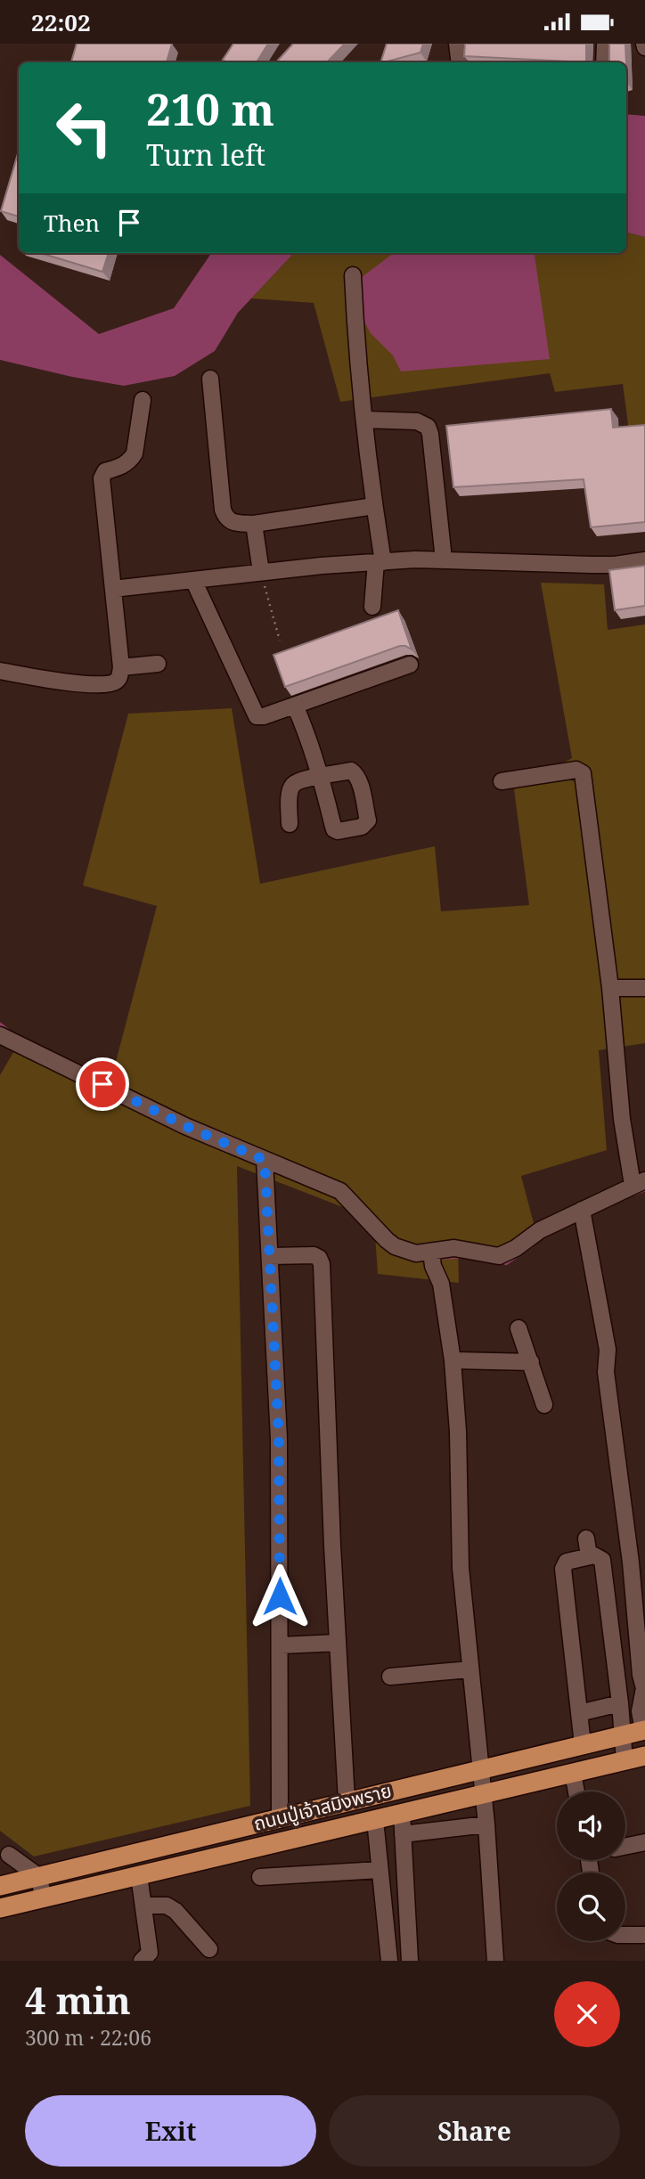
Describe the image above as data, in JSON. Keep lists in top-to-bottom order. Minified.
{"streets":{"main road":["ถนนปู่เจ้าสมิงพราย"]},"page":{"status":"22:02","turn":["210 m","Turn left"],"then":"Then","heading":["4 min","300 m · 22:06"],"buttons":["Exit","Share"]}}
